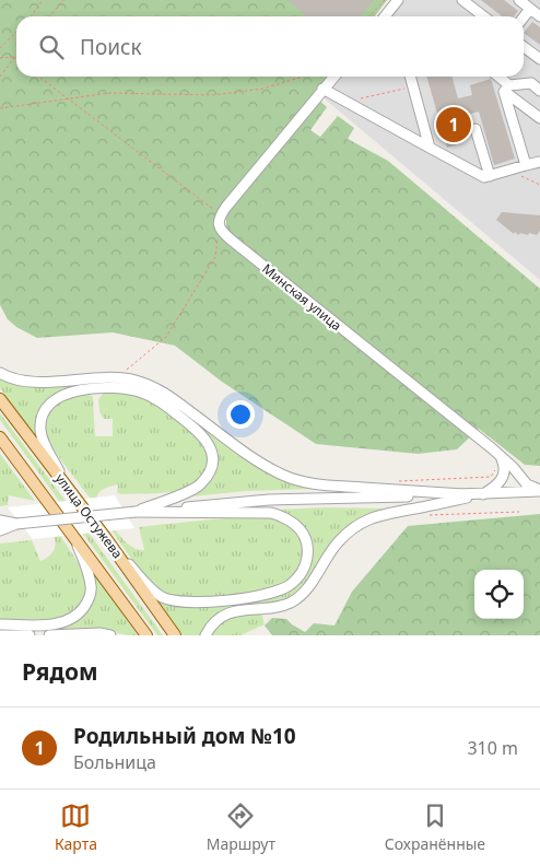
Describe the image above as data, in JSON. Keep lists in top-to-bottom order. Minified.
{"streets":{"main road":["улица Остужева"],"street":["Минская улица"]},"page":{"search":"Поиск","pins":"1","heading":"Рядом","list":[{"mark":"1","name":"Родильный дом №10","note":"Больница","value":"310 m"}],"nav":["Карта","Маршрут","Сохранённые"]}}
